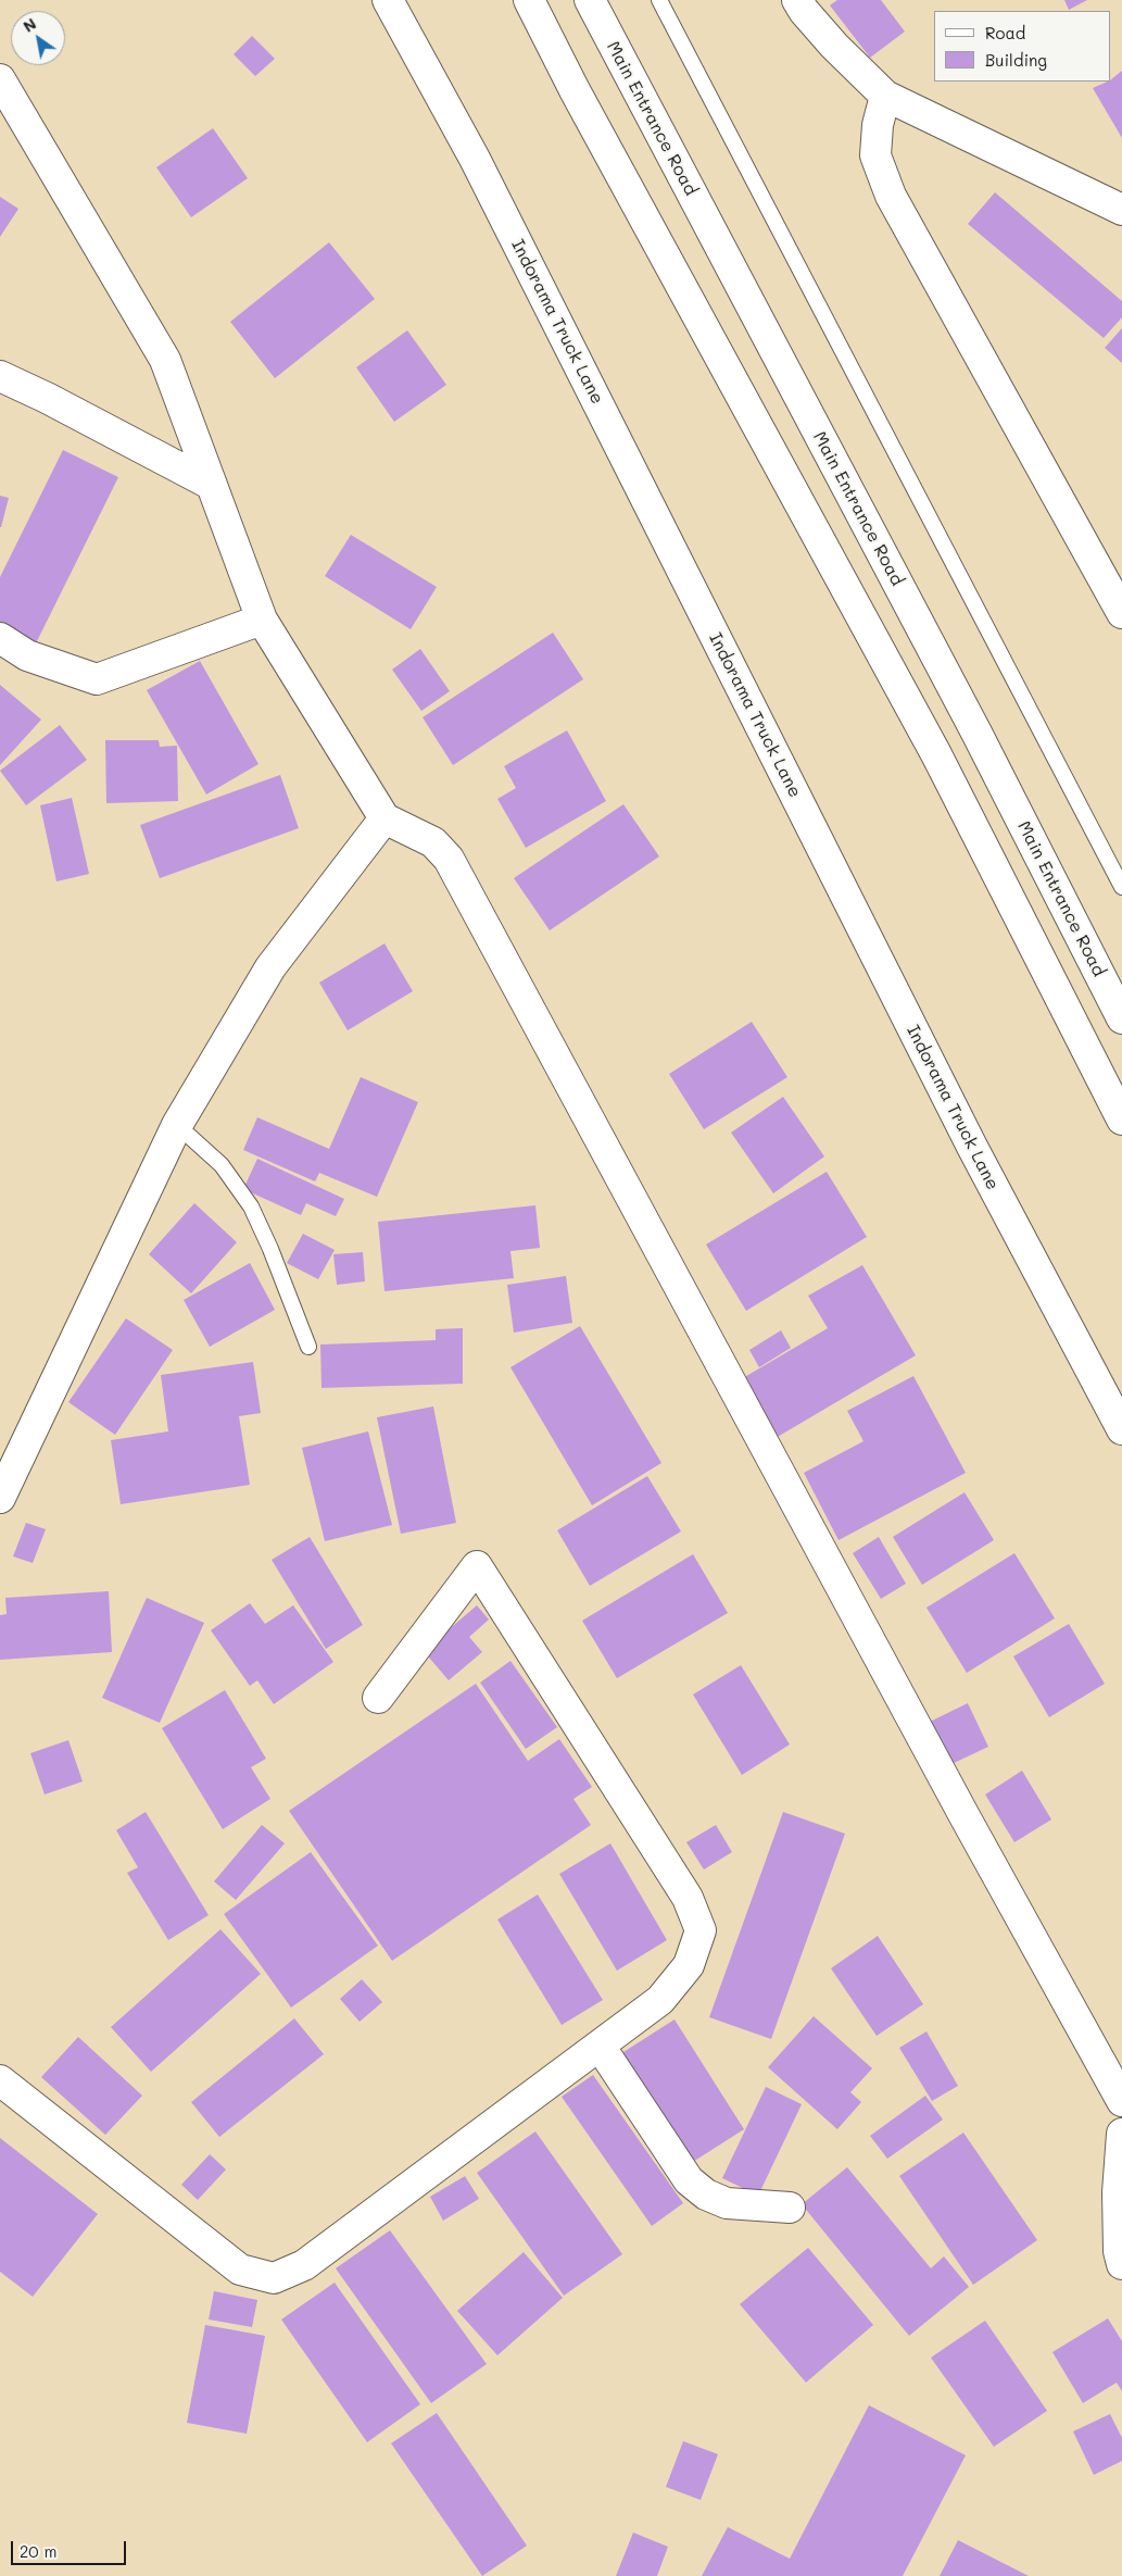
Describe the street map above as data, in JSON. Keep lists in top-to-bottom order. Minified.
{"streets":{"street":["Main Entrance Road","Indorama Truck Lane"]},"legend":["Road","Building"],"scale_bar":"20 m","north":"top left"}
